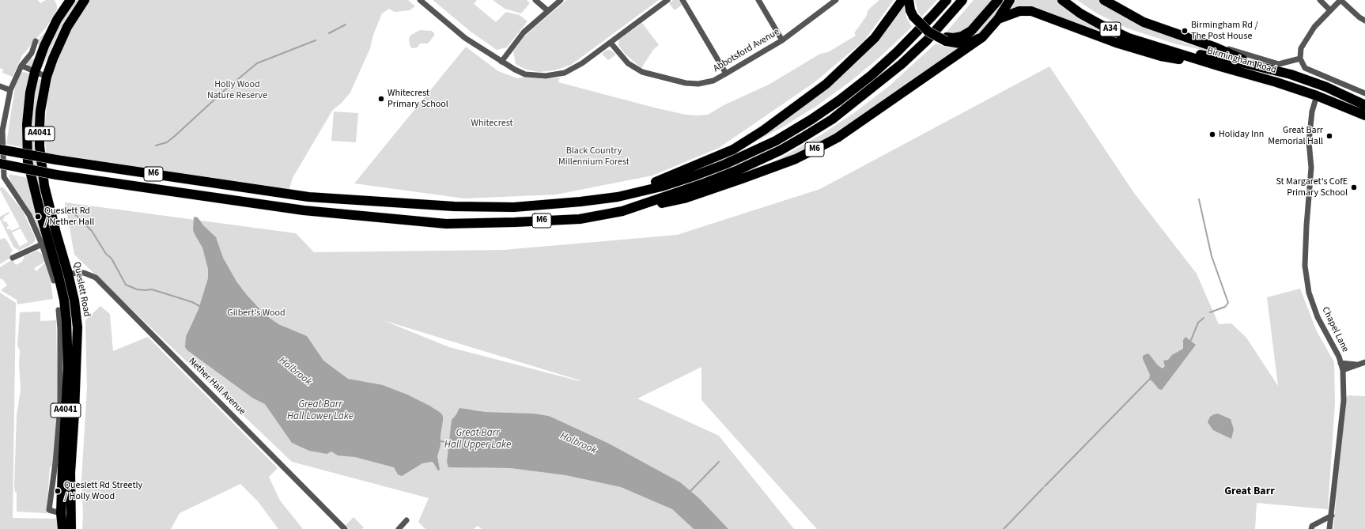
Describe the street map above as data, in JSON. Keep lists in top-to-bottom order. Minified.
{"streets":{"highway":["A34","Birmingham Road","A4041","M6","Queslett Road"],"street":["Abbotsford Avenue","Chapel Lane","Nether Hall Avenue"]},"crossings":[["Birmingham Road","Chapel Lane"],["Queslett Road","Nether Hall Avenue"]],"districts":["Great Barr"],"water":["Holbrook","Great Barr Hall Lower Lake","Great Barr Hall Upper Lake"],"parks":["Holly Wood Nature Reserve","Whitecrest","Black Country Millennium Forest","Gilbert's Wood"],"places":["Birmingham Rd / The Post House","Whitecrest Primary School","Holiday Inn","Great Barr Memorial Hall","St Margaret's CofE Primary School","Queslett Rd / Nether Hall","Queslett Rd Streetly / Holly Wood"]}
